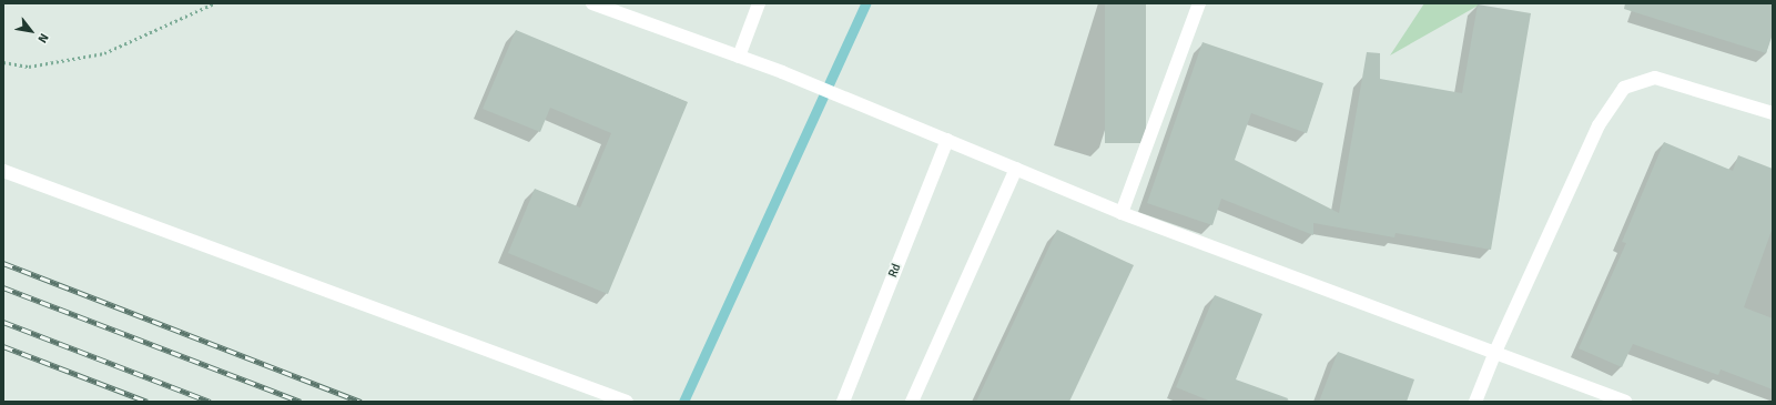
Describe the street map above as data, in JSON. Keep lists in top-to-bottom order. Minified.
{"streets":{"street":["Rd"]},"north":"bottom right"}
